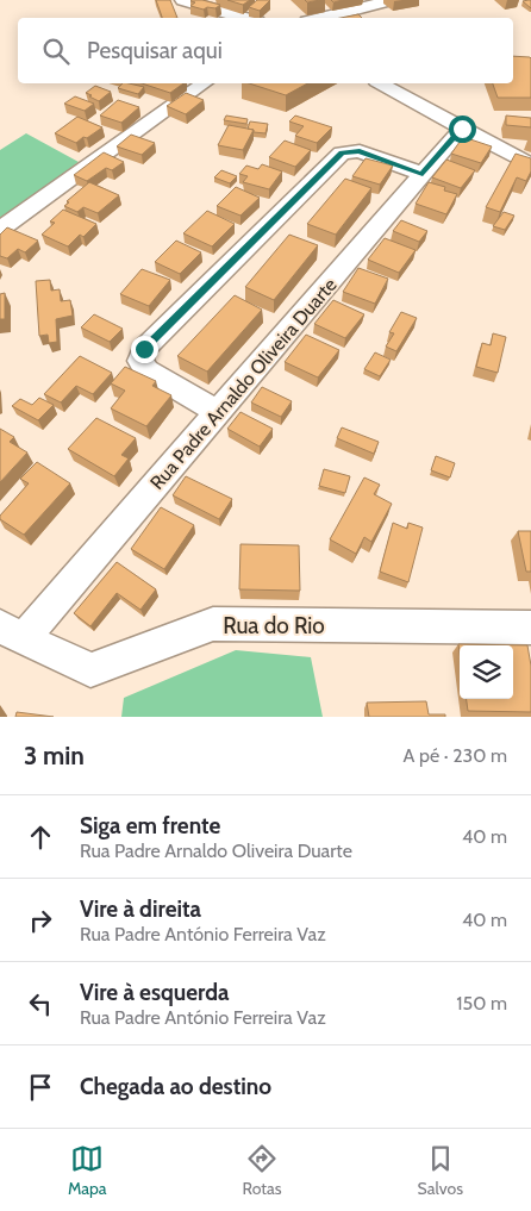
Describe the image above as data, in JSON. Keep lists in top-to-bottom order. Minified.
{"streets":{"street":["Rua Padre Arnaldo Oliveira Duarte","Rua do Rio"]},"crossings":[["Rua Padre Arnaldo Oliveira Duarte","Rua do Rio"]],"page":{"search":"Pesquisar aqui","heading":["3 min","A pé · 230 m"],"list":[["Siga em frente","Rua Padre Arnaldo Oliveira Duarte","40 m"],["Vire à direita","Rua Padre António Ferreira Vaz","40 m"],["Vire à esquerda","Rua Padre António Ferreira Vaz","150 m"],"Chegada ao destino"],"nav":["Mapa","Rotas","Salvos"]}}
